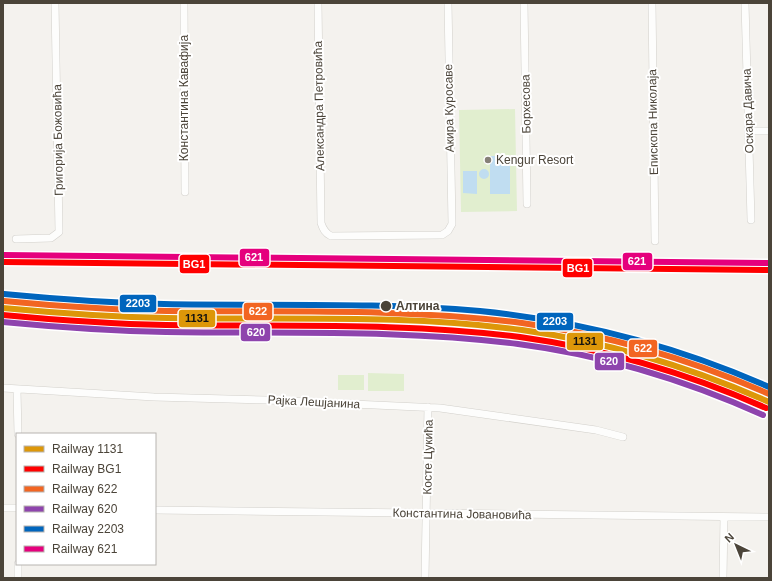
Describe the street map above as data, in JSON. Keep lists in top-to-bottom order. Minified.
{"streets":{"street":["Константина Кавафија","Борхесова","Александра Петровића","Акира Куросаве","Оскара Давича","Епископа Николаја","Григорија Божовића","Рајка Лешјанина","Косте Цукића","Константина Јовановића"]},"crossings":[["Александра Петровића","Акира Куросаве"],["Рајка Лешјанина","Косте Цукића"],["Косте Цукића","Константина Јовановића"]],"places":["Kengur Resort","Алтина"],"lines":["rail line 621","rail line BG1","rail line 2203","rail line 622","rail line 1131","rail line 620"],"legend":["Railway 1131","Railway BG1","Railway 622","Railway 620","Railway 2203","Railway 621"],"north":"top left"}
